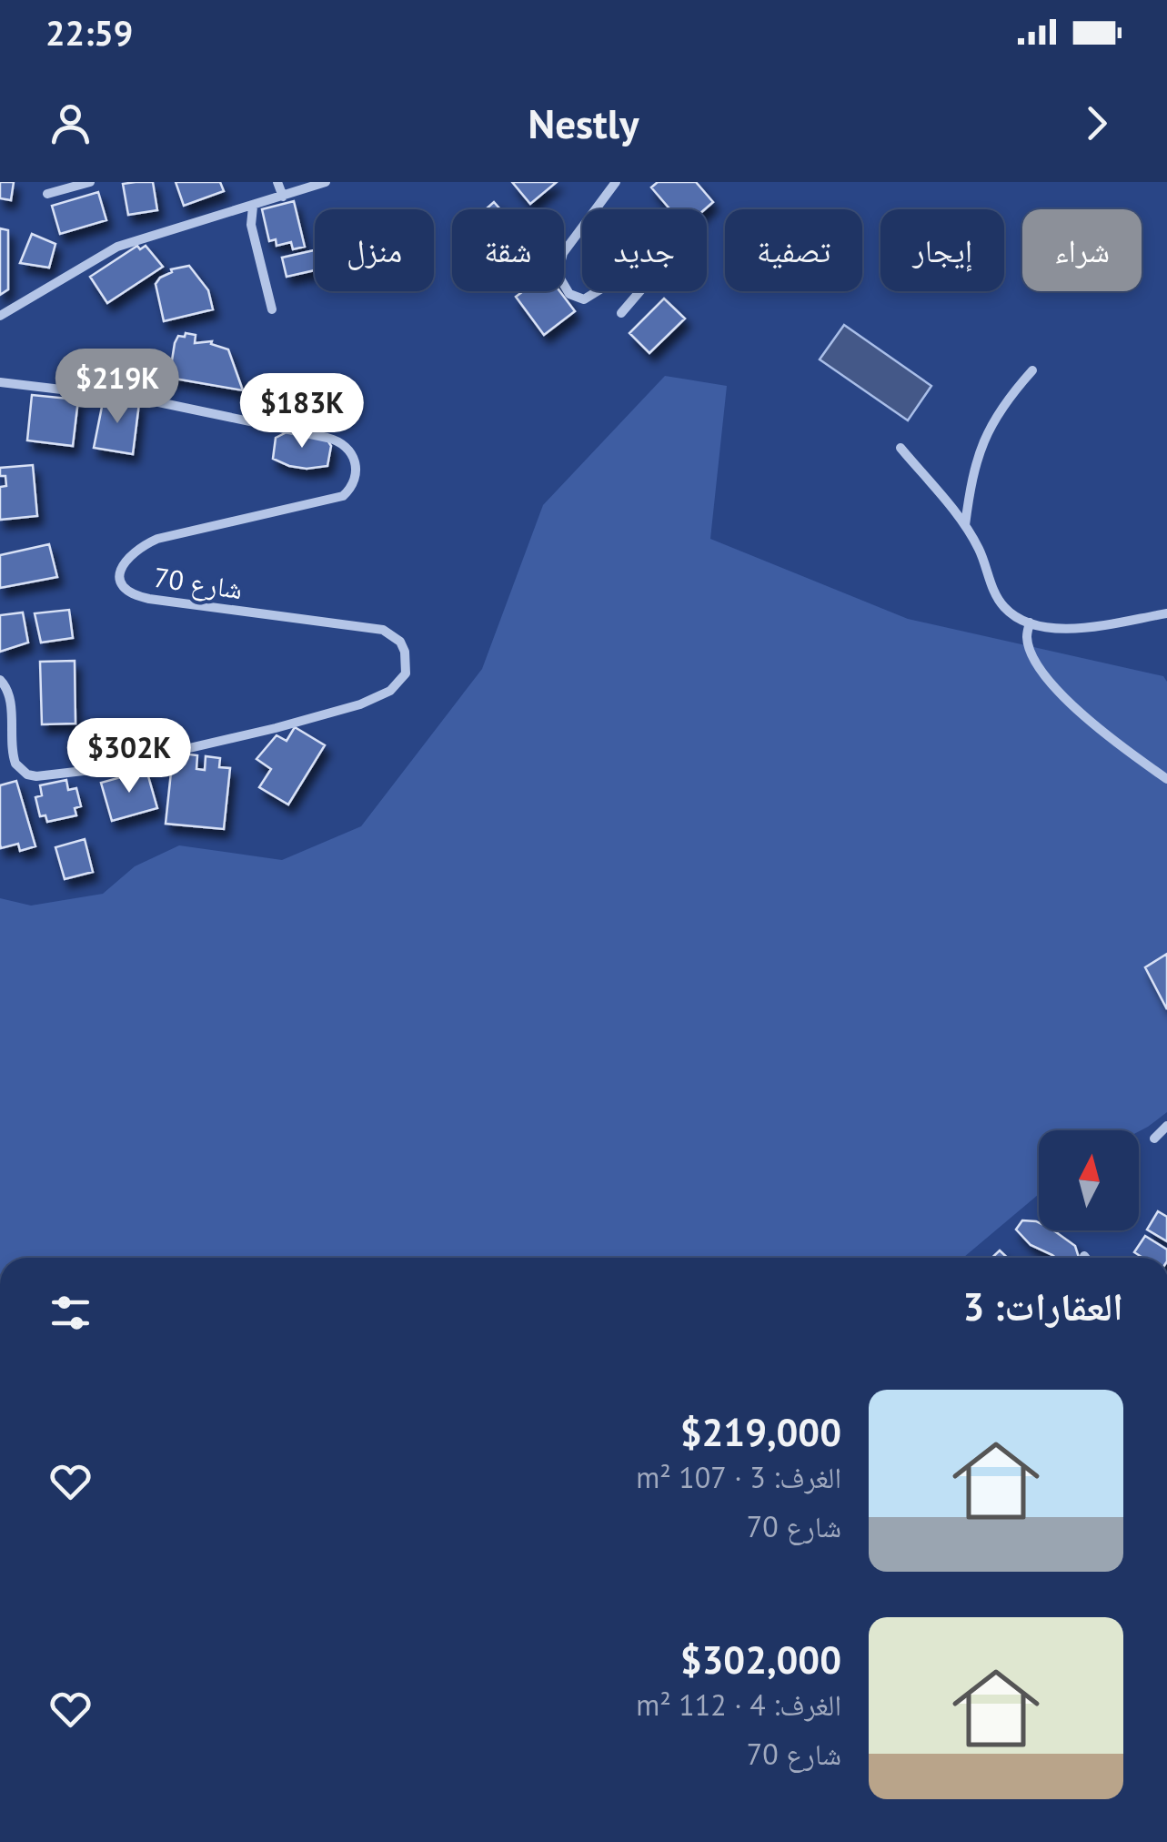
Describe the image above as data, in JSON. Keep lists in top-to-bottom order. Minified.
{"streets":{"street":["شارع 70"]},"north":"top","page":{"status":"22:59","header":"Nestly","chip":["شراء","إيجار","تصفية","جديد","شقة","منزل"],"price":["$219K","$183K","$302K"],"heading":"العقارات: 3","list":[{"name":"$219,000","note":"الغرف: 3 · 107 m² · شارع 70"},{"name":"$302,000","note":"الغرف: 4 · 112 m² · شارع 70"}]}}
